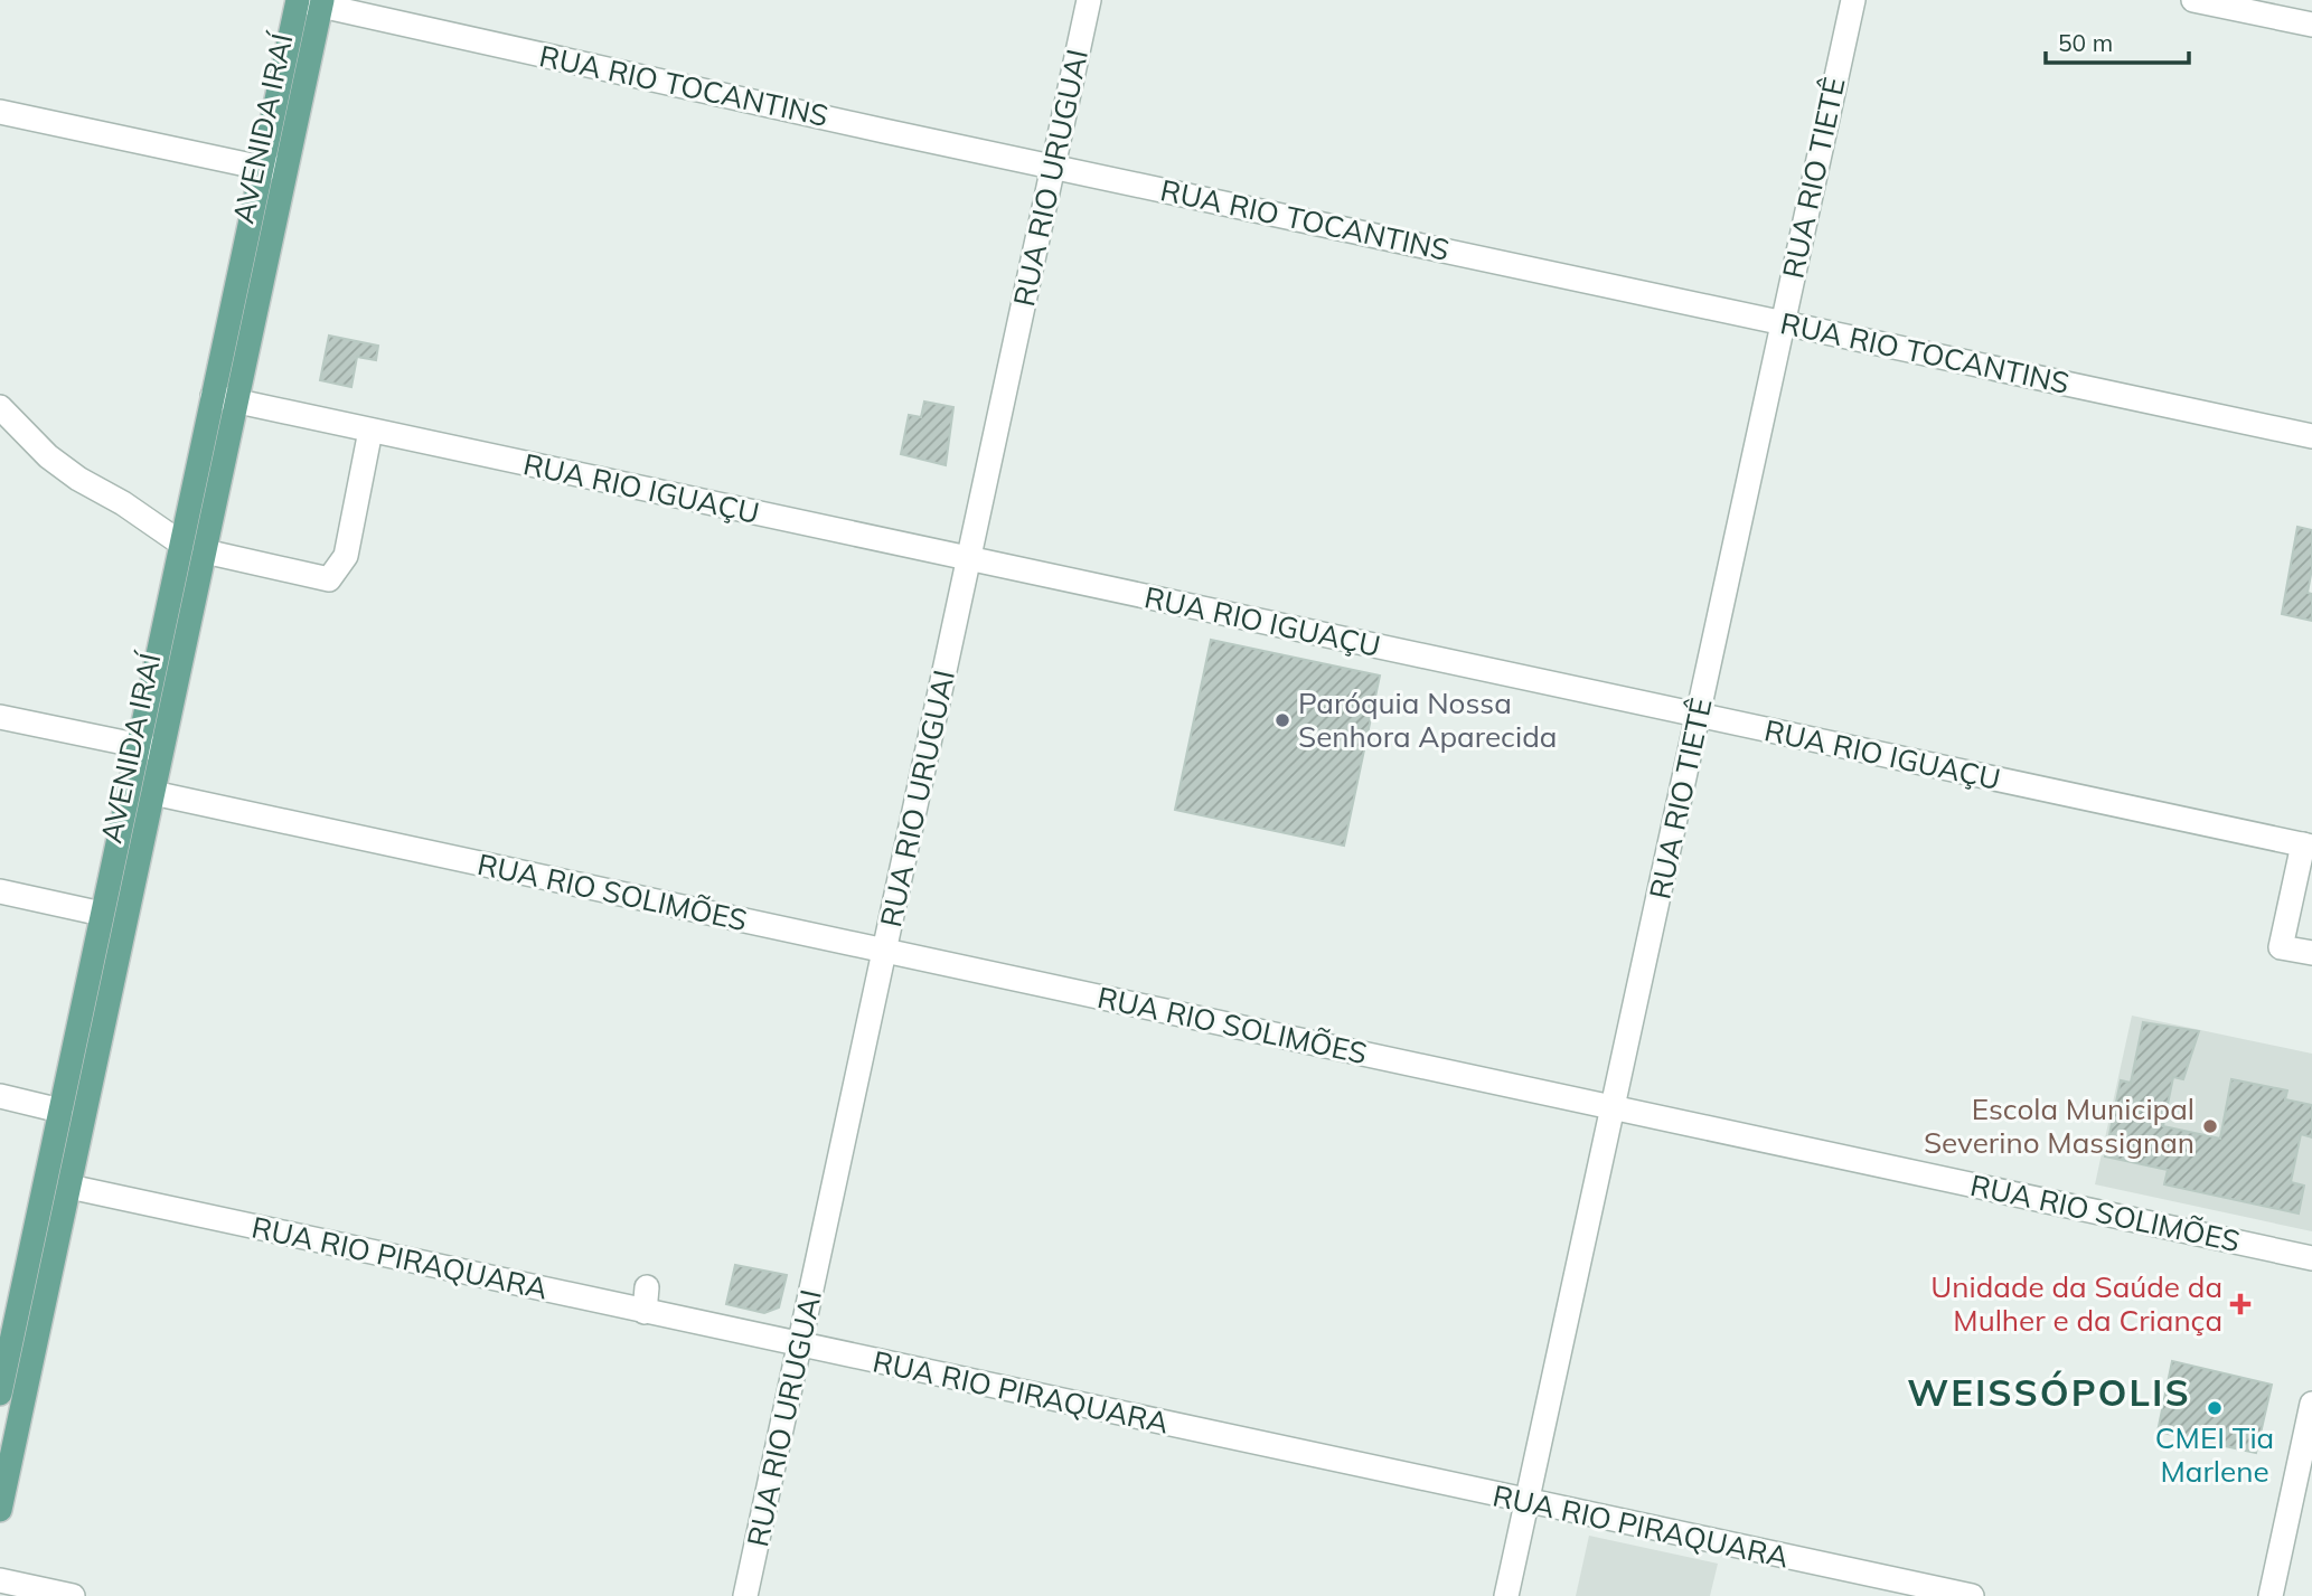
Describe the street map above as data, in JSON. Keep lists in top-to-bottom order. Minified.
{"streets":{"main road":["AVENIDA IRAÍ"],"street":["RUA RIO TOCANTINS","RUA RIO URUGUAI","RUA RIO TIETÊ","RUA RIO IGUAÇU","RUA RIO SOLIMÕES","RUA RIO PIRAQUARA"]},"crossings":[["RUA RIO TOCANTINS","AVENIDA IRAÍ"],["RUA RIO TOCANTINS","RUA RIO URUGUAI"],["RUA RIO TOCANTINS","RUA RIO TIETÊ"],["AVENIDA IRAÍ","RUA RIO IGUAÇU"],["AVENIDA IRAÍ","RUA RIO SOLIMÕES"],["AVENIDA IRAÍ","RUA RIO PIRAQUARA"],["RUA RIO URUGUAI","RUA RIO IGUAÇU"],["RUA RIO URUGUAI","RUA RIO SOLIMÕES"],["RUA RIO URUGUAI","RUA RIO PIRAQUARA"],["RUA RIO TIETÊ","RUA RIO IGUAÇU"],["RUA RIO TIETÊ","RUA RIO SOLIMÕES"],["RUA RIO TIETÊ","RUA RIO PIRAQUARA"]],"districts":["WEISSÓPOLIS"],"places":{"other":["Paróquia Nossa Senhora Aparecida","Escola Municipal Severino Massignan","CMEI Tia Marlene"],"health":["Unidade da Saúde da Mulher e da Criança"]},"scale_bar":"50 m"}
